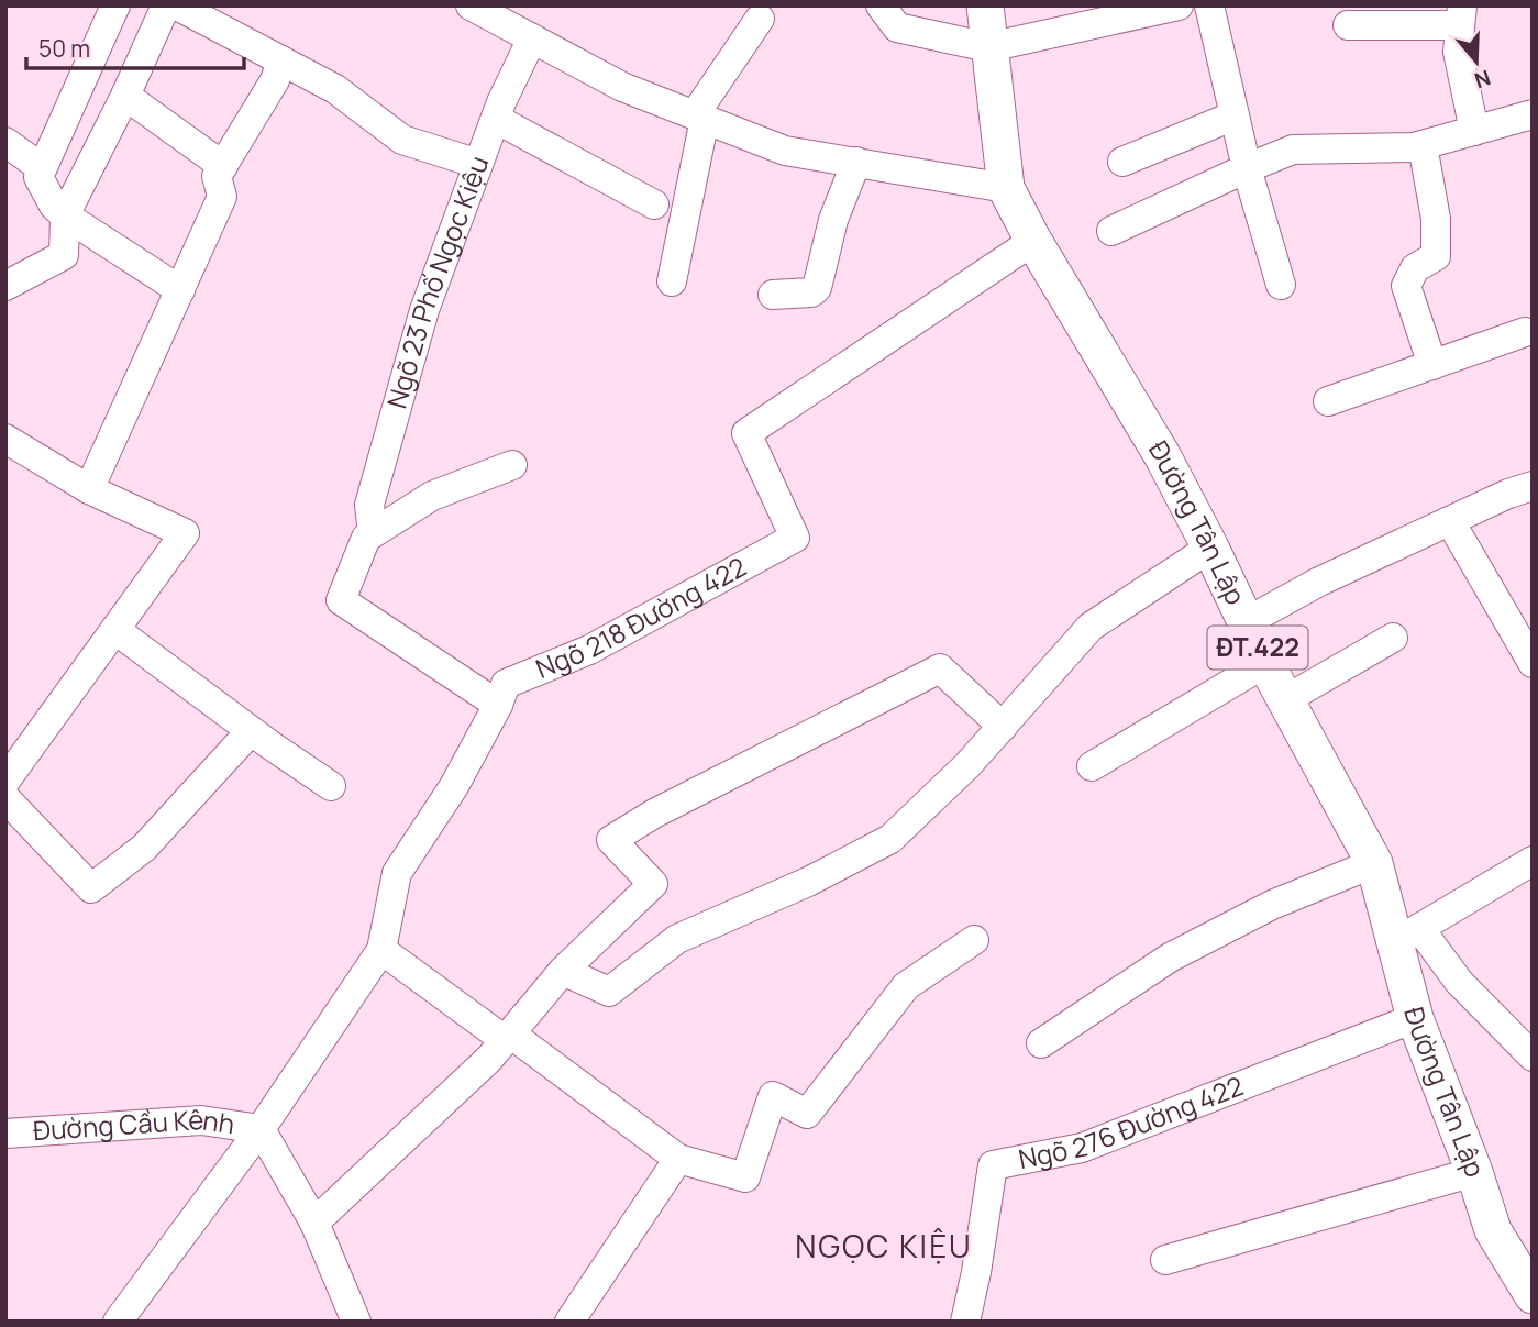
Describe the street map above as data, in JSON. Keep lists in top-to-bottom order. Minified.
{"streets":{"main road":["Đường Tân Lập","ĐT.422"],"street":["Ngõ 23 Phố Ngọc Kiệu","Ngõ 218 Đường 422","Ngõ 276 Đường 422","Đường Cầu Kênh"]},"crossings":[["Đường Tân Lập","Ngõ 218 Đường 422"],["Đường Tân Lập","Ngõ 276 Đường 422"]],"districts":["NGỌC KIỆU"],"scale_bar":"50 m","north":"bottom"}
